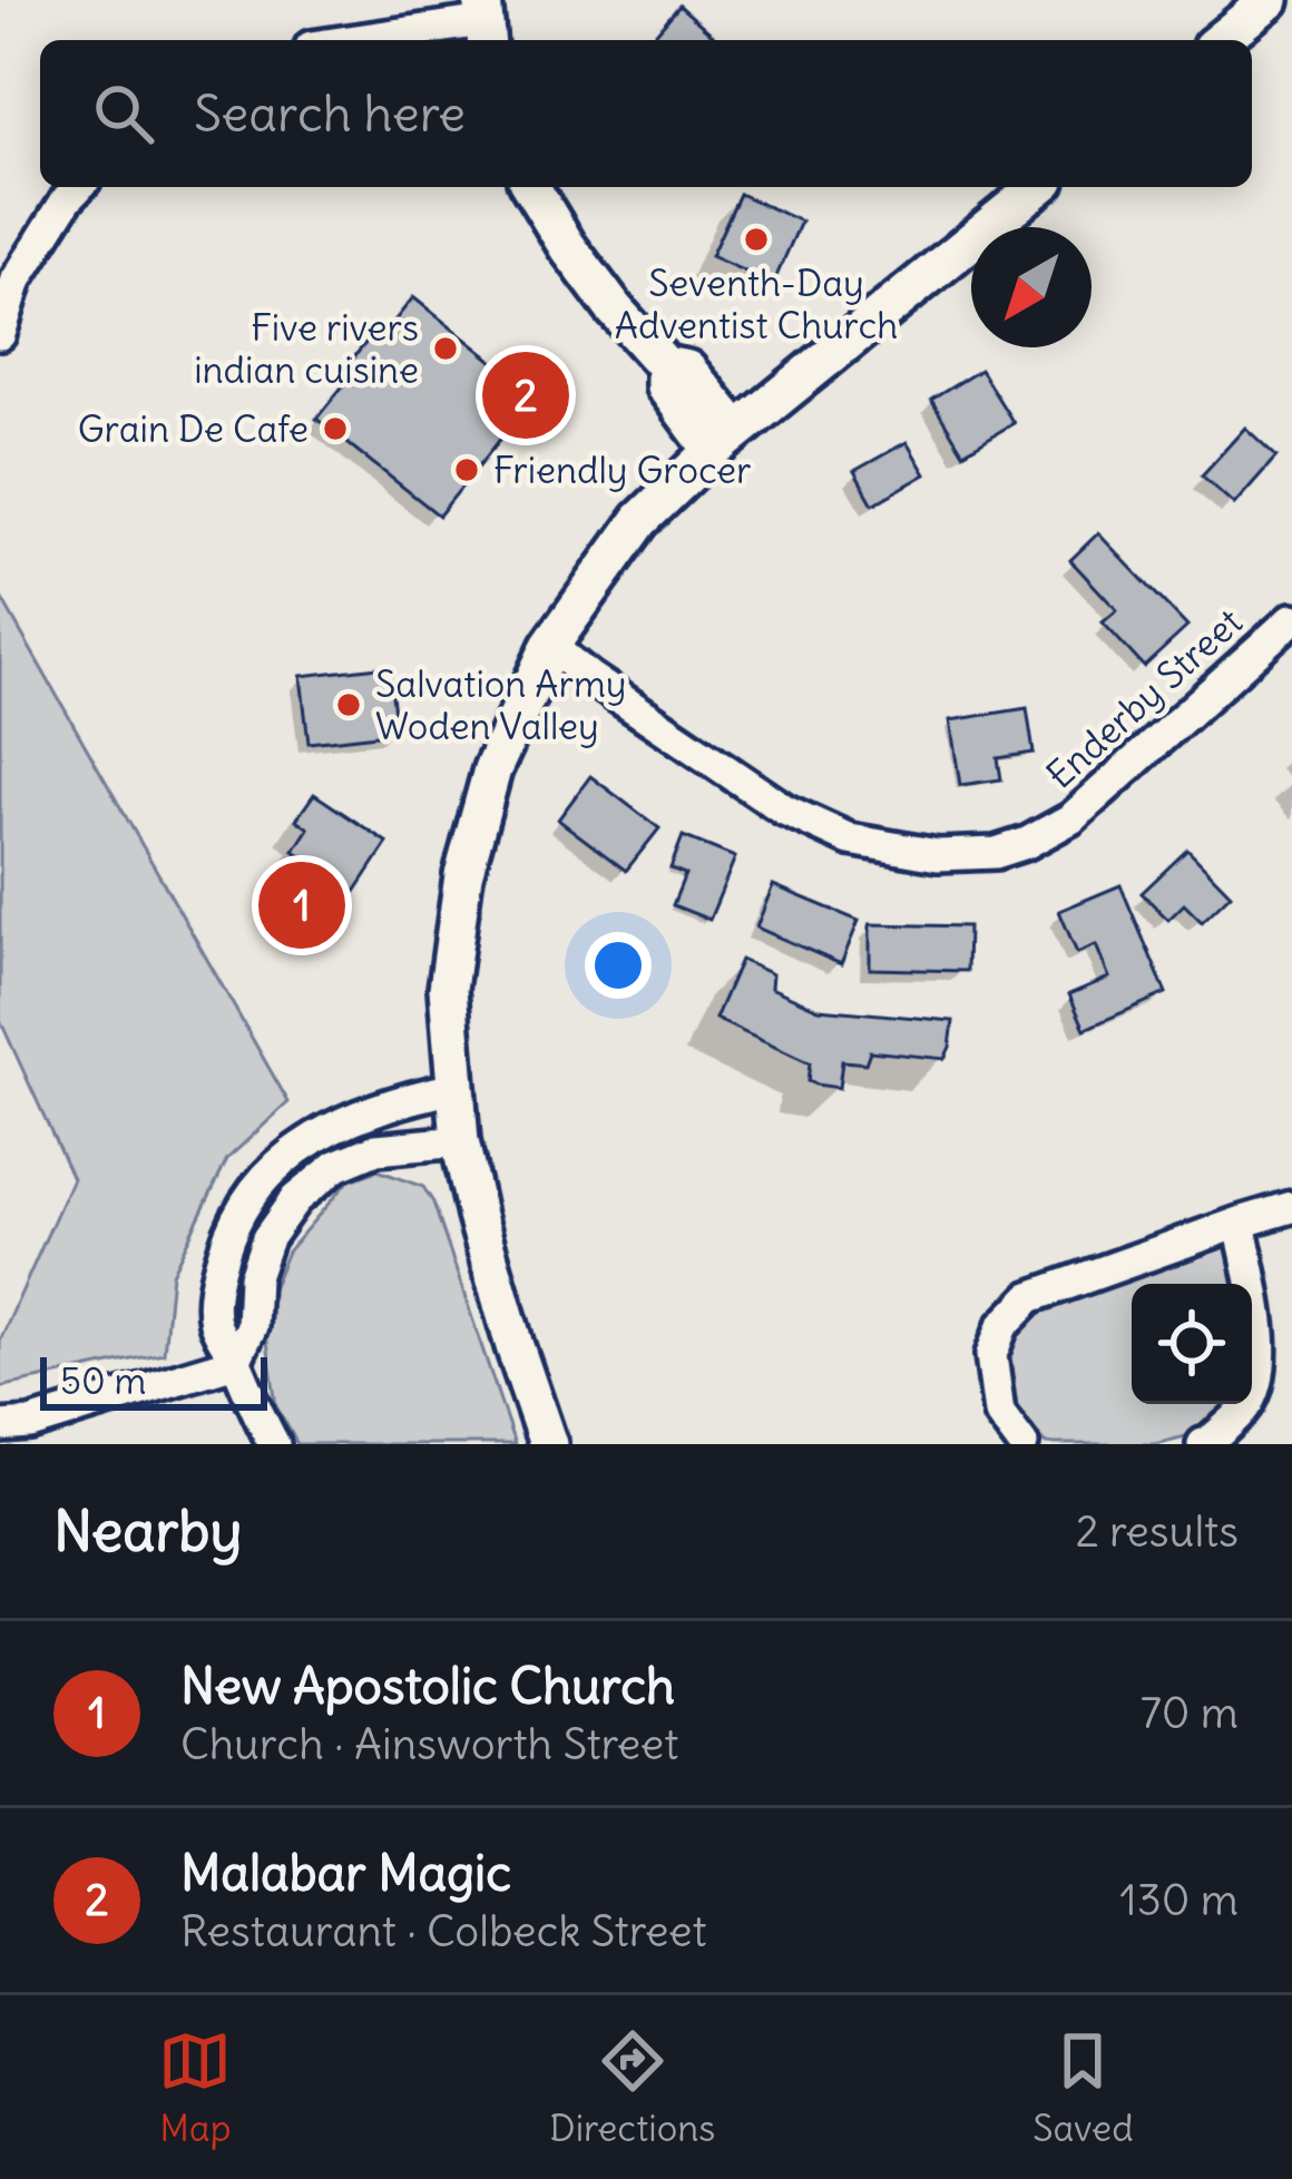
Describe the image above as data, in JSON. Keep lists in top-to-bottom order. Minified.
{"streets":{"street":["Enderby Street"]},"places":["Seventh-Day Adventist Church","Five rivers indian cuisine","Grain De Cafe","Friendly Grocer","Salvation Army Woden Valley"],"scale_bar":"50 m","north":"bottom left","page":{"search":"Search here","pins":["2","1"],"scale":"50 m","heading":["Nearby","2 results"],"list":[{"mark":"1","name":"New Apostolic Church","note":"Church · Ainsworth Street","value":"70 m"},{"mark":"2","name":"Malabar Magic","note":"Restaurant · Colbeck Street","value":"130 m"}],"nav":["Map","Directions","Saved"]}}
